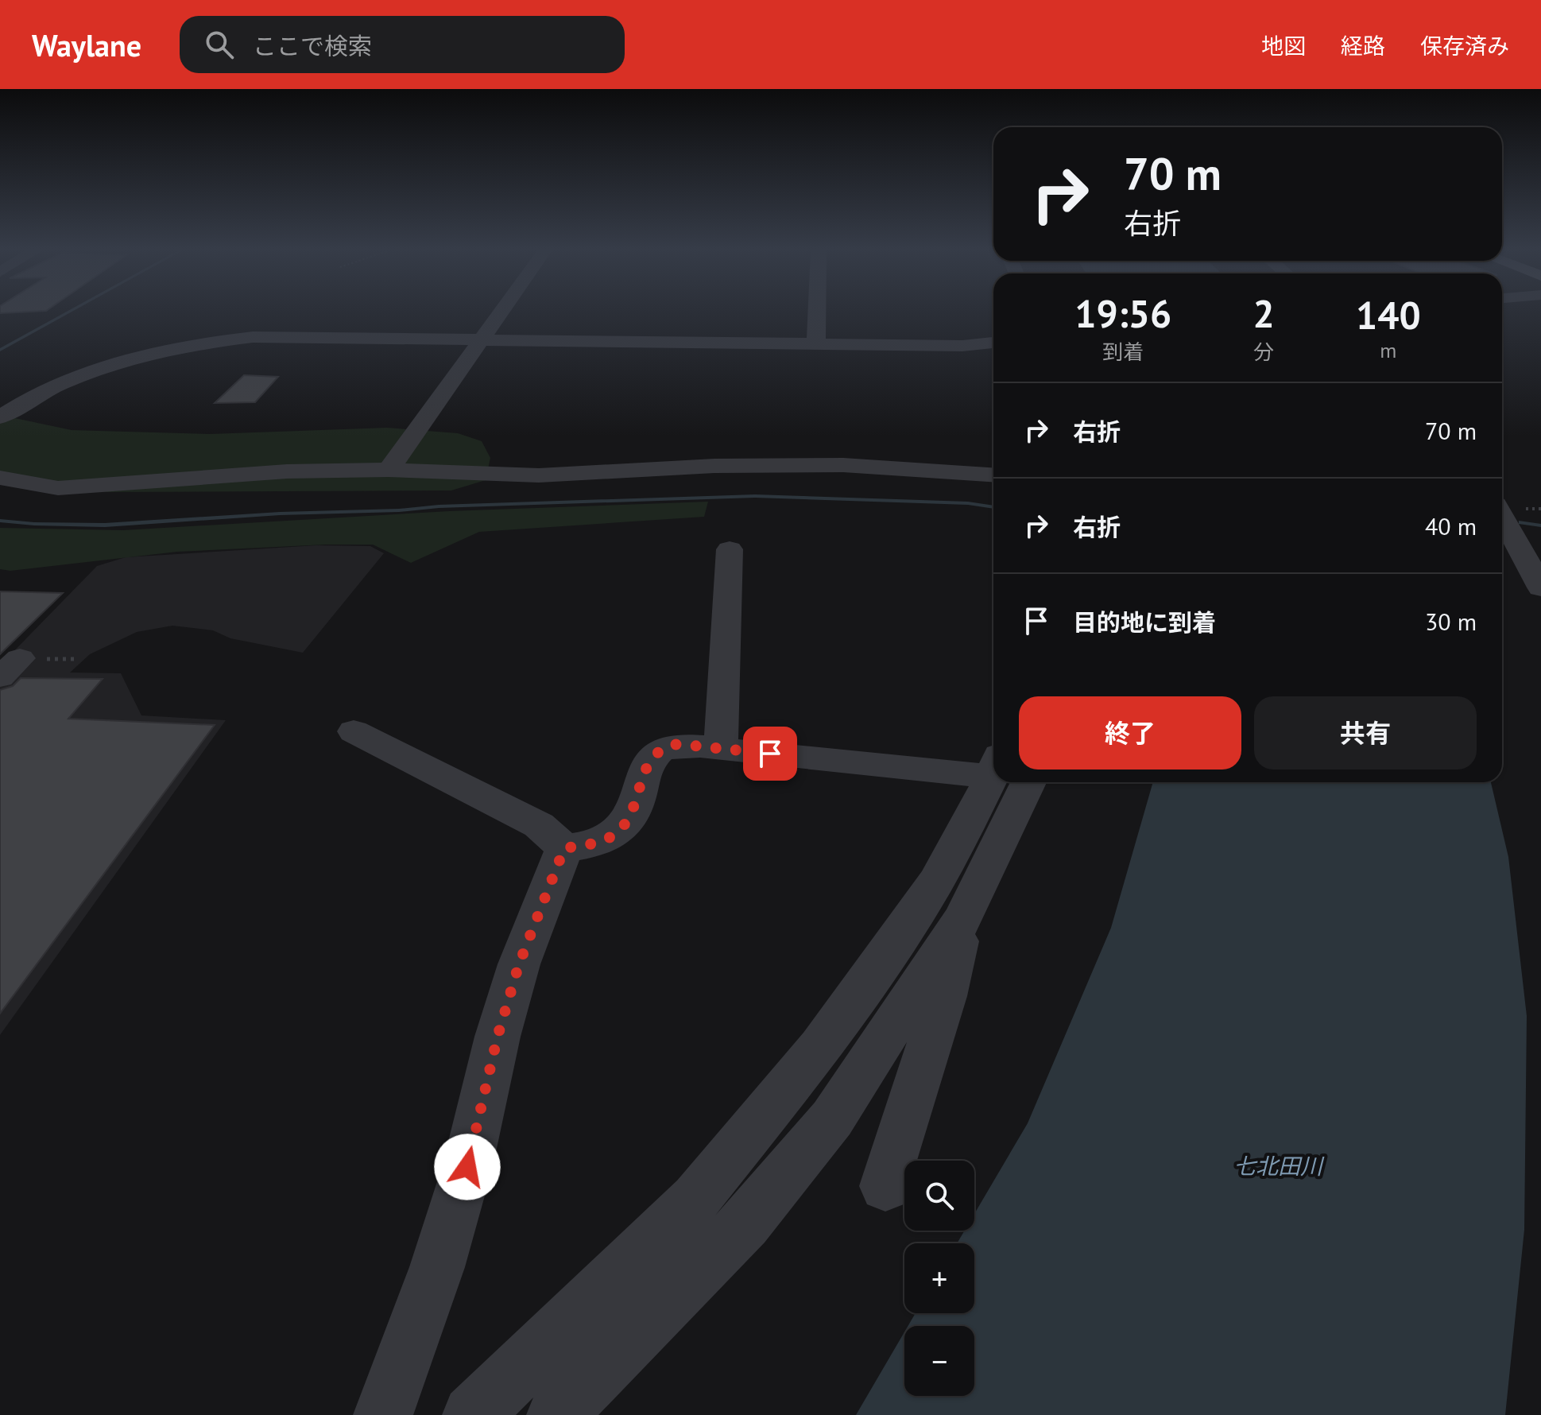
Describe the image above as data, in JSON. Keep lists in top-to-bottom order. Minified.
{"water":["七北田川"],"page":{"header":"Waylane","search":"ここで検索","nav":["地図","経路","保存済み"],"turn":["70 m","右折"],"eta":["19:56","到着","2","分","140","m"],"list":[{"name":"右折","value":"70 m"},{"name":"右折","value":"40 m"},{"name":"目的地に到着","value":"30 m"}],"buttons":["終了","共有"],"map_buttons":["+","−"]}}
